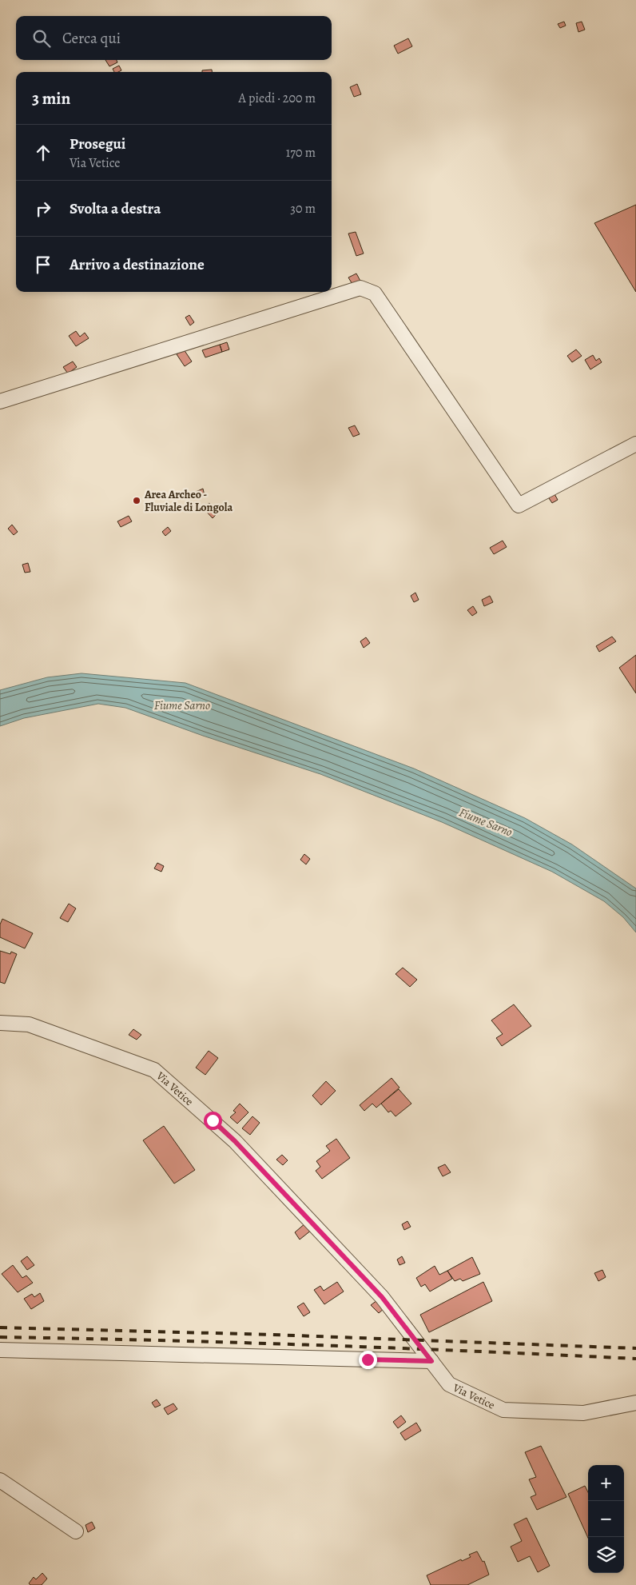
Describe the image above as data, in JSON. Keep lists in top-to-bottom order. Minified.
{"streets":{"street":["Via Vetice"]},"water":["Fiume Sarno"],"places":["Area Archeo - Fluviale di Longola"],"page":{"search":"Cerca qui","heading":["3 min","A piedi · 200 m"],"list":[["Prosegui","Via Vetice","170 m"],["Svolta a destra","30 m"],"Arrivo a destinazione"],"map_buttons":["+","−"]}}
